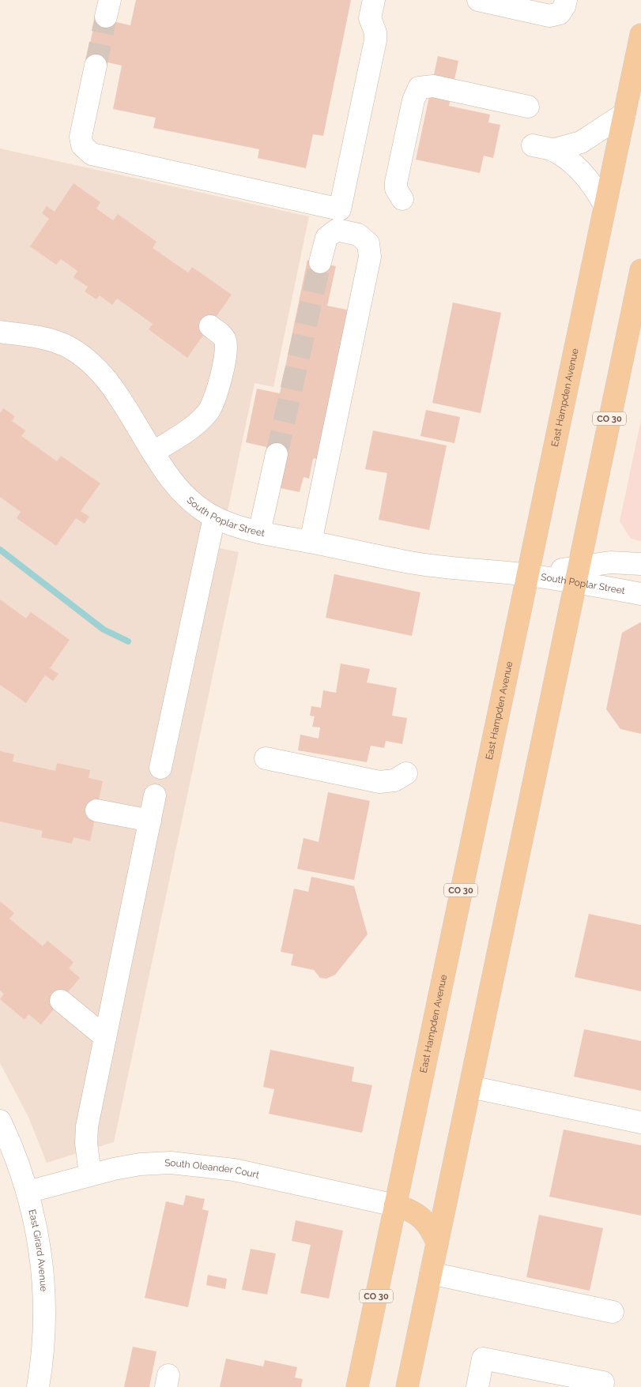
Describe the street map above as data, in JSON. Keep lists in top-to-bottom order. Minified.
{"streets":{"main road":["East Hampden Avenue","CO 30"],"street":["South Poplar Street","South Oleander Court","East Girard Avenue"]},"crossings":[["East Hampden Avenue","South Poplar Street"],["East Hampden Avenue","South Oleander Court"],["CO 30","South Poplar Street"],["South Oleander Court","East Girard Avenue"]]}
